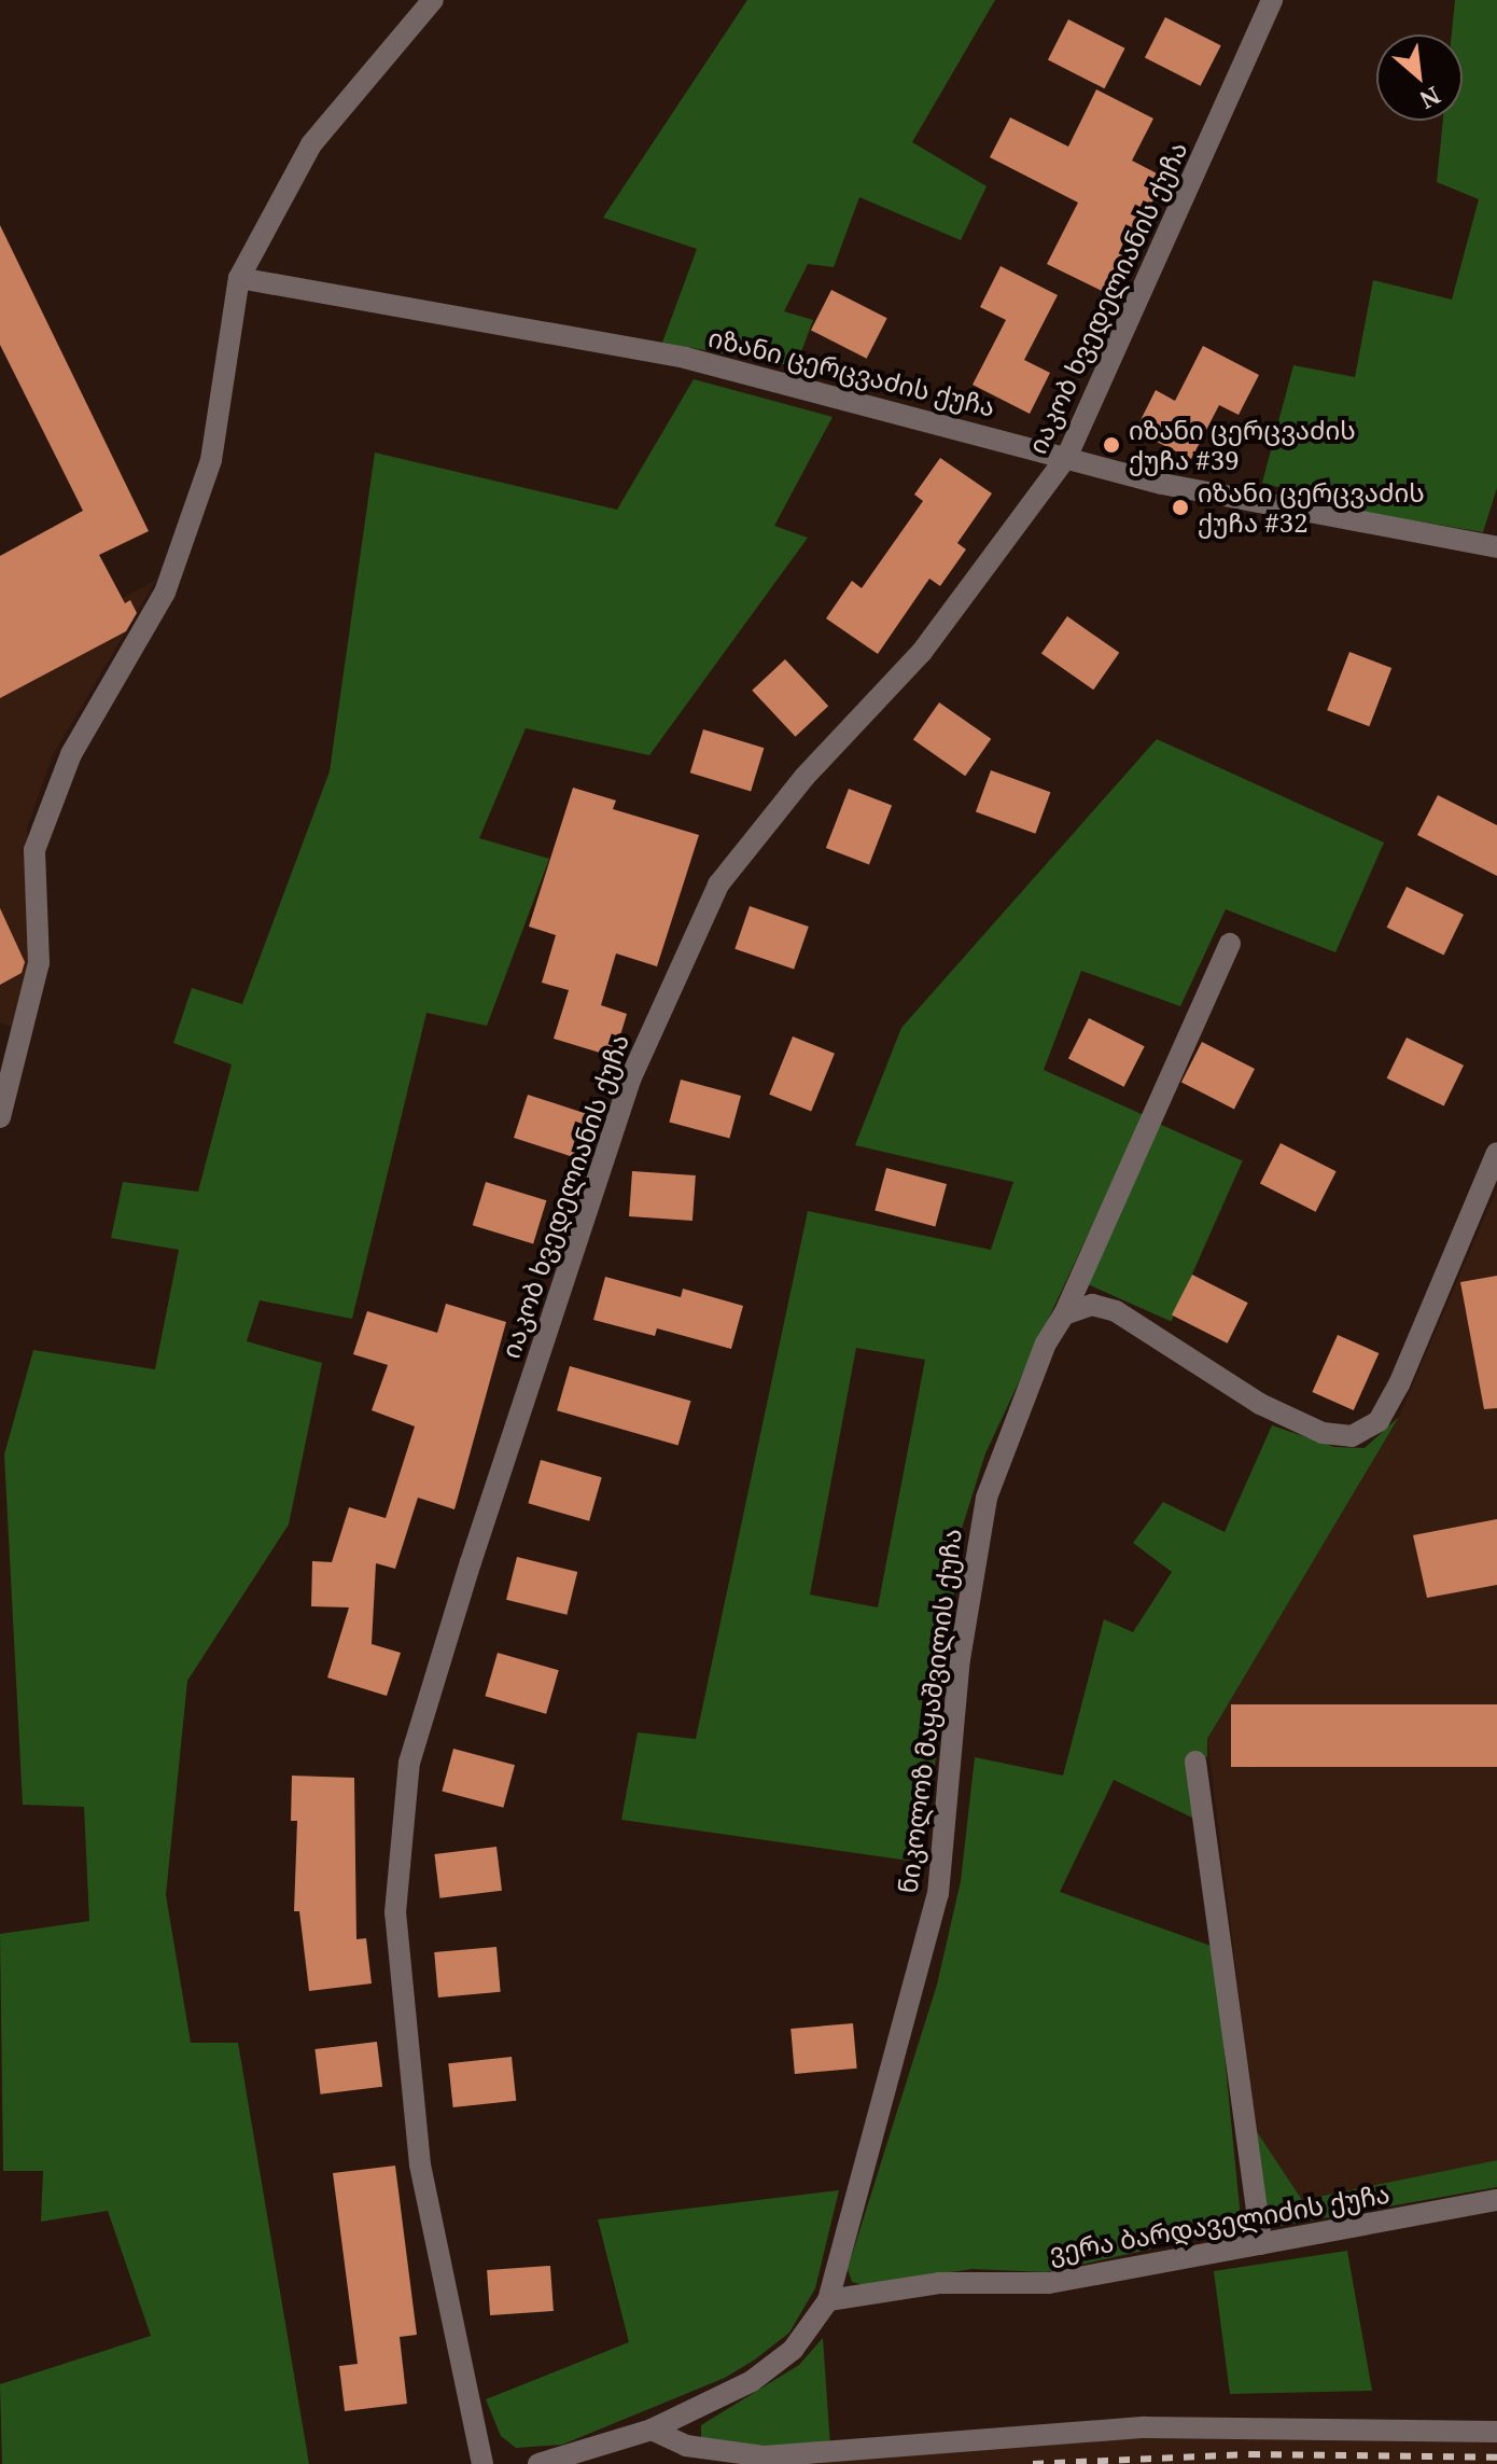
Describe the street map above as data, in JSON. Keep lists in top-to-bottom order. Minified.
{"streets":{"street":["იაკობ ხვედელიანის ქუჩა","იზანი ცერცვაძის ქუჩა","ნიკოლოზ მაყაშვილის ქუჩა","ვერა ბარდაველიძის ქუჩა"]},"crossings":[["იაკობ ხვედელიანის ქუჩა","იზანი ცერცვაძის ქუჩა"],["ნიკოლოზ მაყაშვილის ქუჩა","ვერა ბარდაველიძის ქუჩა"]],"places":["იზანი ცერცვაძის ქუჩა #39","იზანი ცერცვაძის ქუჩა #32"],"north":"bottom right"}
